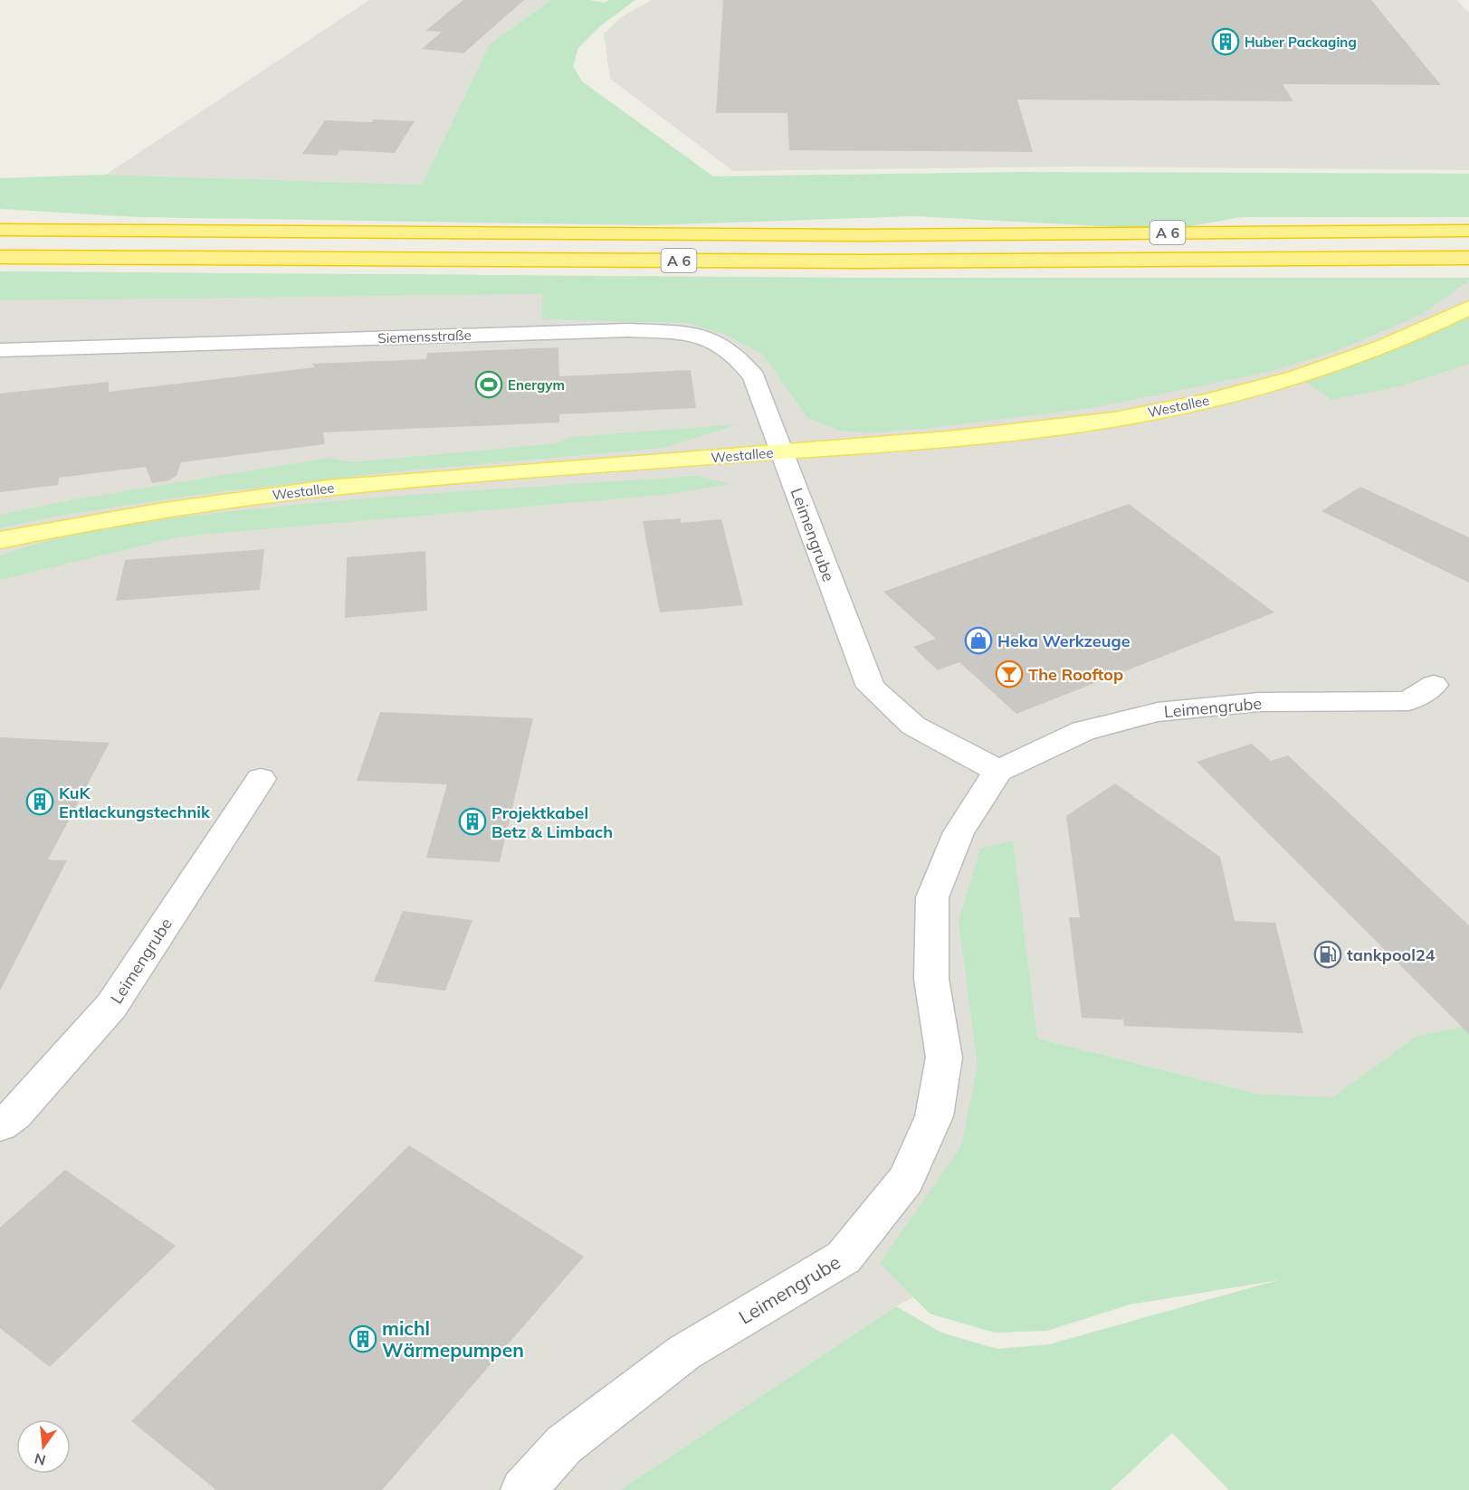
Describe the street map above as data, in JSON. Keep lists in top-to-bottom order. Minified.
{"streets":{"highway":["A 6"],"main road":["Westallee"],"street":["Siemensstraße","Leimengrube"]},"crossings":[["Siemensstraße","Westallee"],["Siemensstraße","Leimengrube"],["Westallee","Leimengrube"]],"places":{"building":["Huber Packaging","KuK Entlackungstechnik","Projektkabel Betz & Limbach","michl Wärmepumpen"],"sports":["Energym"],"shop":["Heka Werkzeuge"],"bar":["The Rooftop"],"fuel station":["tankpool24"]},"north":"bottom"}
